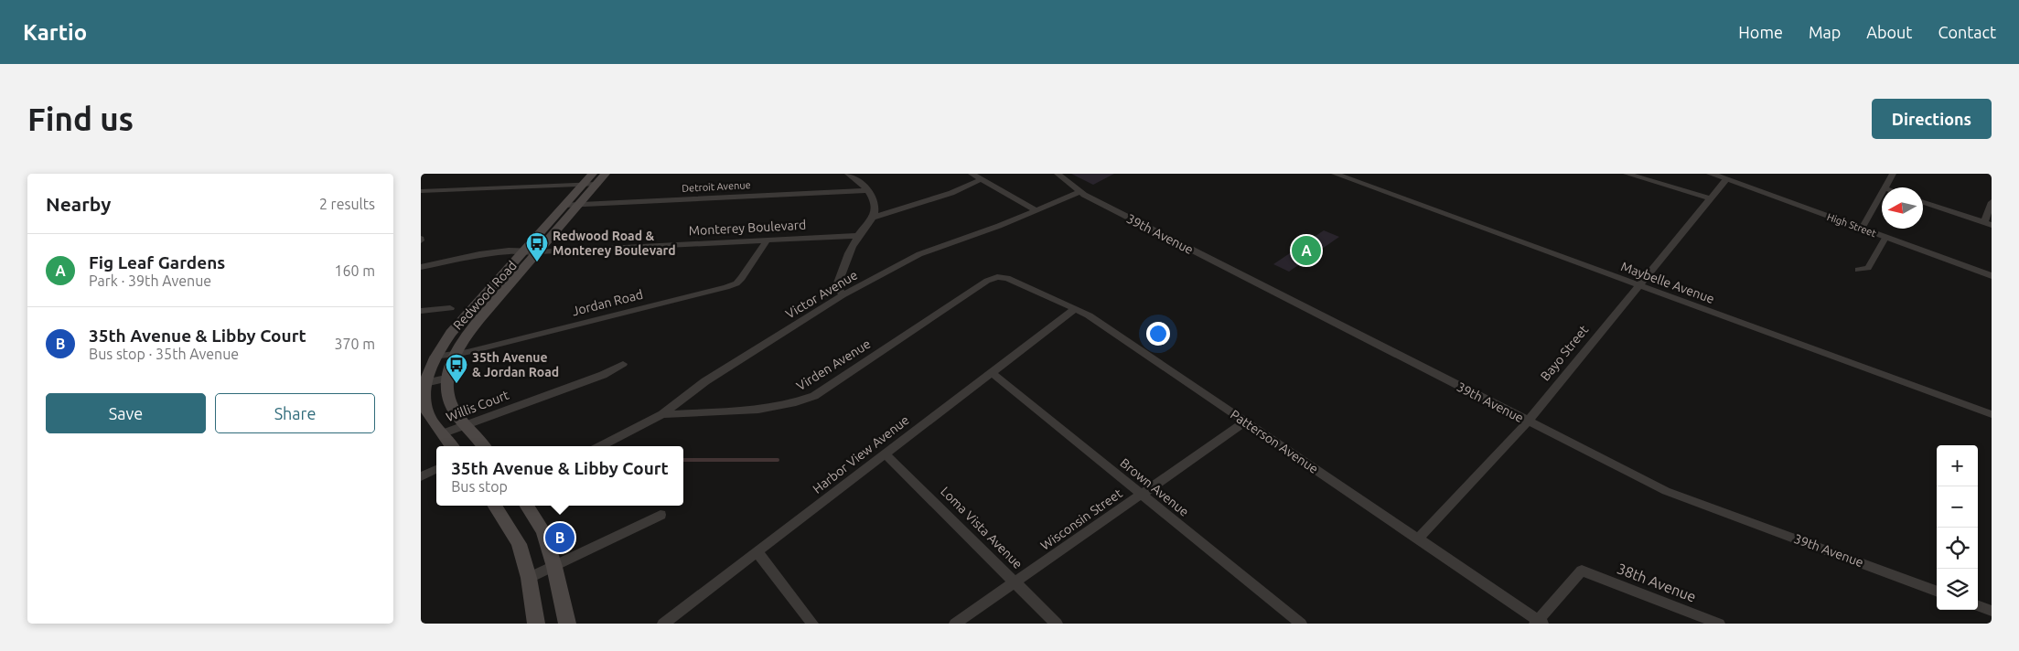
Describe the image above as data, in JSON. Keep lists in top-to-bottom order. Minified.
{"streets":{"main road":["Redwood Road"],"street":["Detroit Avenue","High Street","Monterey Boulevard","39th Avenue","Maybelle Avenue","Victor Avenue","Jordan Road","Bayo Street","Virden Avenue","Willis Court","Patterson Avenue","Harbor View Avenue","Brown Avenue","Wisconsin Street","Loma Vista Avenue","38th Avenue"]},"crossings":[["Detroit Avenue","Redwood Road"],["High Street","Bayo Street"],["Monterey Boulevard","Redwood Road"],["Monterey Boulevard","Jordan Road"],["39th Avenue","Victor Avenue"],["39th Avenue","Bayo Street"],["Maybelle Avenue","Bayo Street"],["Victor Avenue","Virden Avenue"],["Redwood Road","Jordan Road"],["Redwood Road","Willis Court"],["Bayo Street","Patterson Avenue"],["Virden Avenue","Patterson Avenue"],["Patterson Avenue","Harbor View Avenue"],["Patterson Avenue","Wisconsin Street"],["Patterson Avenue","38th Avenue"],["Harbor View Avenue","Brown Avenue"],["Harbor View Avenue","Loma Vista Avenue"],["Brown Avenue","Wisconsin Street"],["Wisconsin Street","Loma Vista Avenue"]],"places":{"bus stop":["Redwood Road & Monterey Boulevard","35th Avenue & Jordan Road"]},"north":"left","page":{"header":"Kartio","nav":["Home","Map","About","Contact"],"buttons":["Directions",["Save","Share"]],"title":"Find us","heading":["Nearby","2 results"],"list":[{"mark":"A","name":"Fig Leaf Gardens","note":"Park · 39th Avenue","value":"160 m"},{"mark":"B","name":"35th Avenue & Libby Court","note":"Bus stop · 35th Avenue","value":"370 m"}],"pins":["A","B"],"map_buttons":["+","−"],"popup":["35th Avenue & Libby Court","Bus stop"]}}
